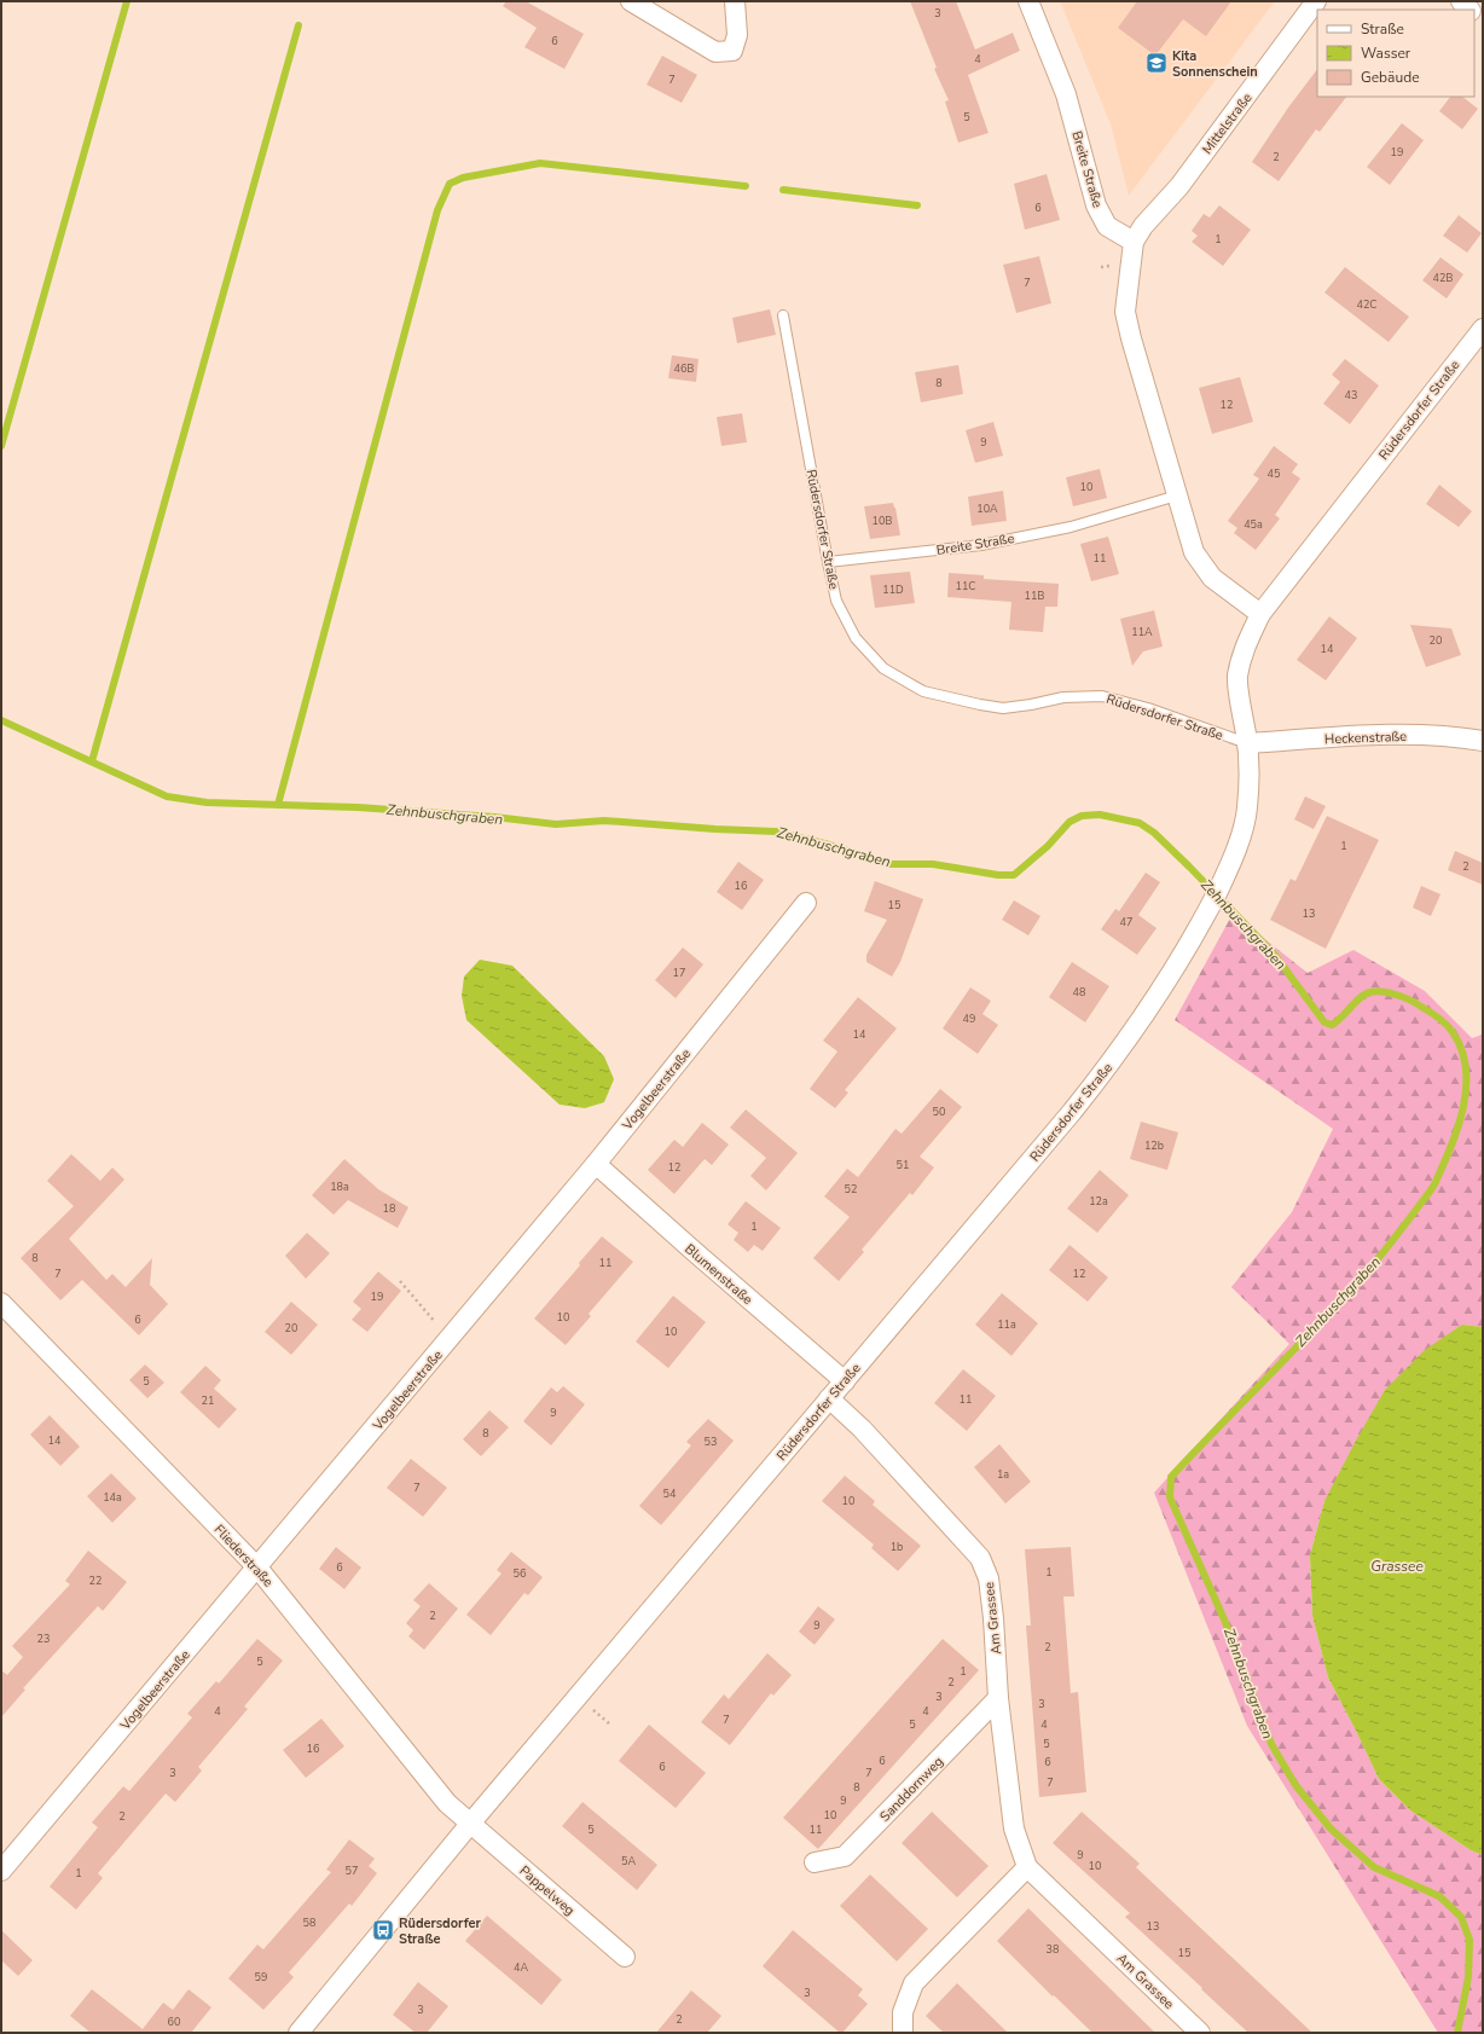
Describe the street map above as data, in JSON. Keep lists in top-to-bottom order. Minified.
{"streets":{"street":["Mittelstraße","Breite Straße","Rüdersdorfer Straße","Heckenstraße","Vogelbeerstraße","Blumenstraße","Fliederstraße","Am Grassee","Sanddornweg","Pappelweg"]},"crossings":[["Mittelstraße","Breite Straße"],["Breite Straße","Rüdersdorfer Straße"],["Rüdersdorfer Straße","Heckenstraße"],["Rüdersdorfer Straße","Blumenstraße"],["Rüdersdorfer Straße","Fliederstraße"],["Rüdersdorfer Straße","Am Grassee"],["Rüdersdorfer Straße","Pappelweg"],["Vogelbeerstraße","Blumenstraße"],["Vogelbeerstraße","Fliederstraße"],["Fliederstraße","Pappelweg"],["Am Grassee","Sanddornweg"]],"water":["Zehnbuschgraben","Grassee"],"places":{"school or university":["Kita Sonnenschein"],"bus stop":["Rüdersdorfer Straße"]},"house_numbers":["3","6","4","7","5","19","2","6","1","42B","7","42C","46B","8","43","12","9","45","10","10A","10B","45a","11","11C","11D","11B","11A","20","14","1","2","16","15","13","47","17","48","49","14","50","12b","51","12","18a","52","12a","18","1","8","11","7","12","19","10","6","11a","20","10","5","11","21","9","8","14","53","1a","7","54","14a","10","1b","6","1","56","22","2","9","23","2","5","1","2","3","3","4","4","7","5","4","5","16","6","6","6","3","7","7","8","9","10","2","5","11","9","5A","10","57","1","58","13","38","15","4A","59","3","3","2","60"],"legend":["Straße","Wasser","Gebäude"]}
